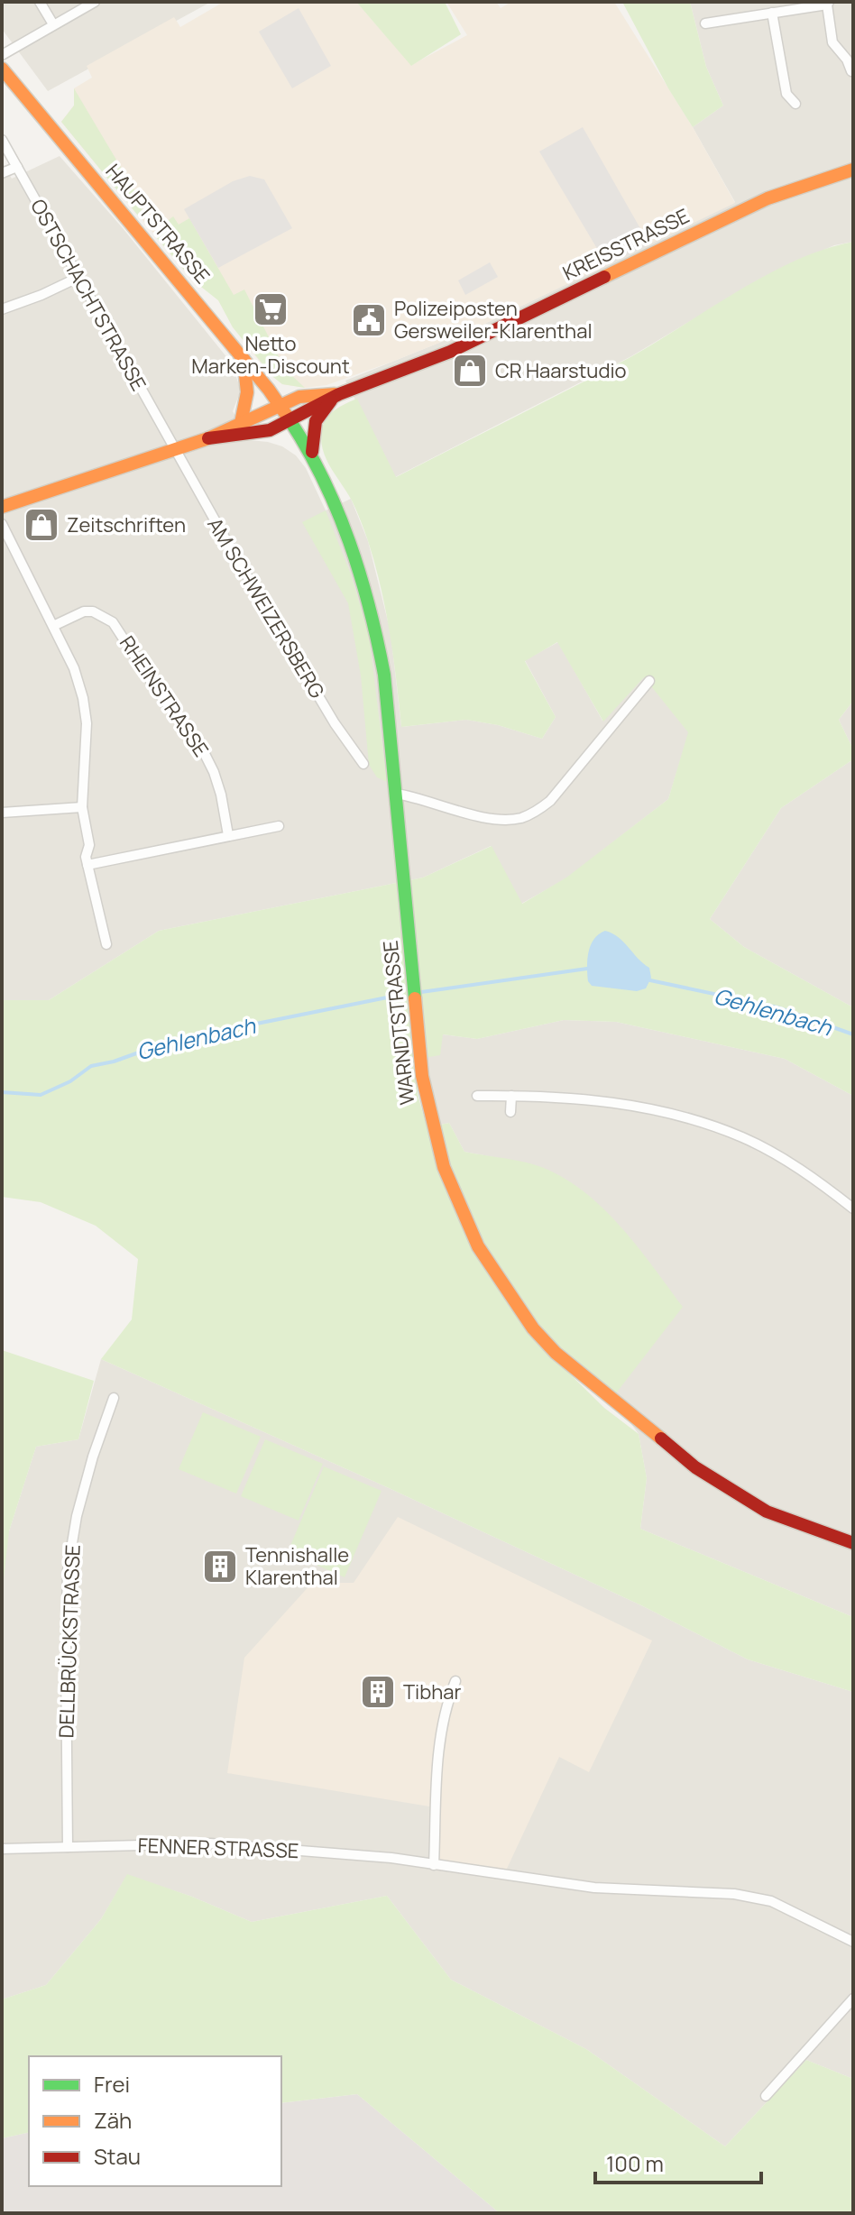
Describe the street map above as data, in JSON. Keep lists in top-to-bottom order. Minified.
{"streets":{"main road":["HAUPTSTRASSE","KREISSTRASSE","WARNDTSTRASSE"],"street":["OSTSCHACHTSTRASSE","AM SCHWEIZERSBERG","RHEINSTRASSE","DELLBRÜCKSTRASSE","FENNER STRASSE"]},"crossings":[["HAUPTSTRASSE","KREISSTRASSE"],["HAUPTSTRASSE","WARNDTSTRASSE"],["KREISSTRASSE","OSTSCHACHTSTRASSE"],["KREISSTRASSE","AM SCHWEIZERSBERG"],["KREISSTRASSE","WARNDTSTRASSE"],["OSTSCHACHTSTRASSE","AM SCHWEIZERSBERG"],["DELLBRÜCKSTRASSE","FENNER STRASSE"]],"water":["Gehlenbach"],"places":{"supermarket":["Netto Marken-Discount"],"public building":["Polizeiposten Gersweiler-Klarenthal"],"shop":["CR Haarstudio","Zeitschriften"],"building":["Tennishalle Klarenthal","Tibhar"]},"legend":["Frei","Zäh","Stau"],"scale_bar":"100 m"}
